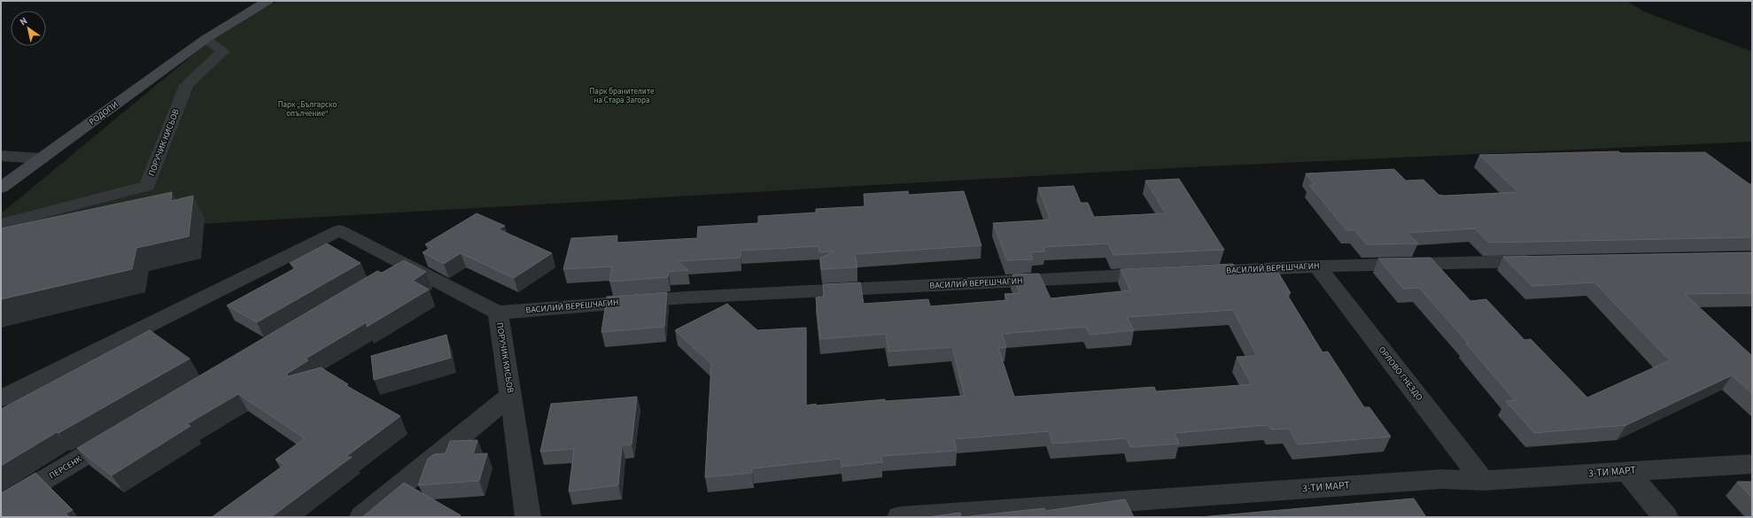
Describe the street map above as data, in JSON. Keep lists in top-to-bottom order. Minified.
{"streets":{"street":["РОДОПИ","ПОРУЧИК КИСЬОВ","ВАСИЛИЙ ВЕРЕШЧАГИН","ОРЛОВО ГНЕЗДО","ПЕРСЕНК","3-ТИ МАРТ"]},"crossings":[["РОДОПИ","ПОРУЧИК КИСЬОВ"],["ПОРУЧИК КИСЬОВ","ВАСИЛИЙ ВЕРЕШЧАГИН"],["ВАСИЛИЙ ВЕРЕШЧАГИН","ОРЛОВО ГНЕЗДО"],["ОРЛОВО ГНЕЗДО","3-ТИ МАРТ"]],"parks":["Парк бранителите на Стара Загора","Парк „Българско опълчение“"],"north":"top left"}
